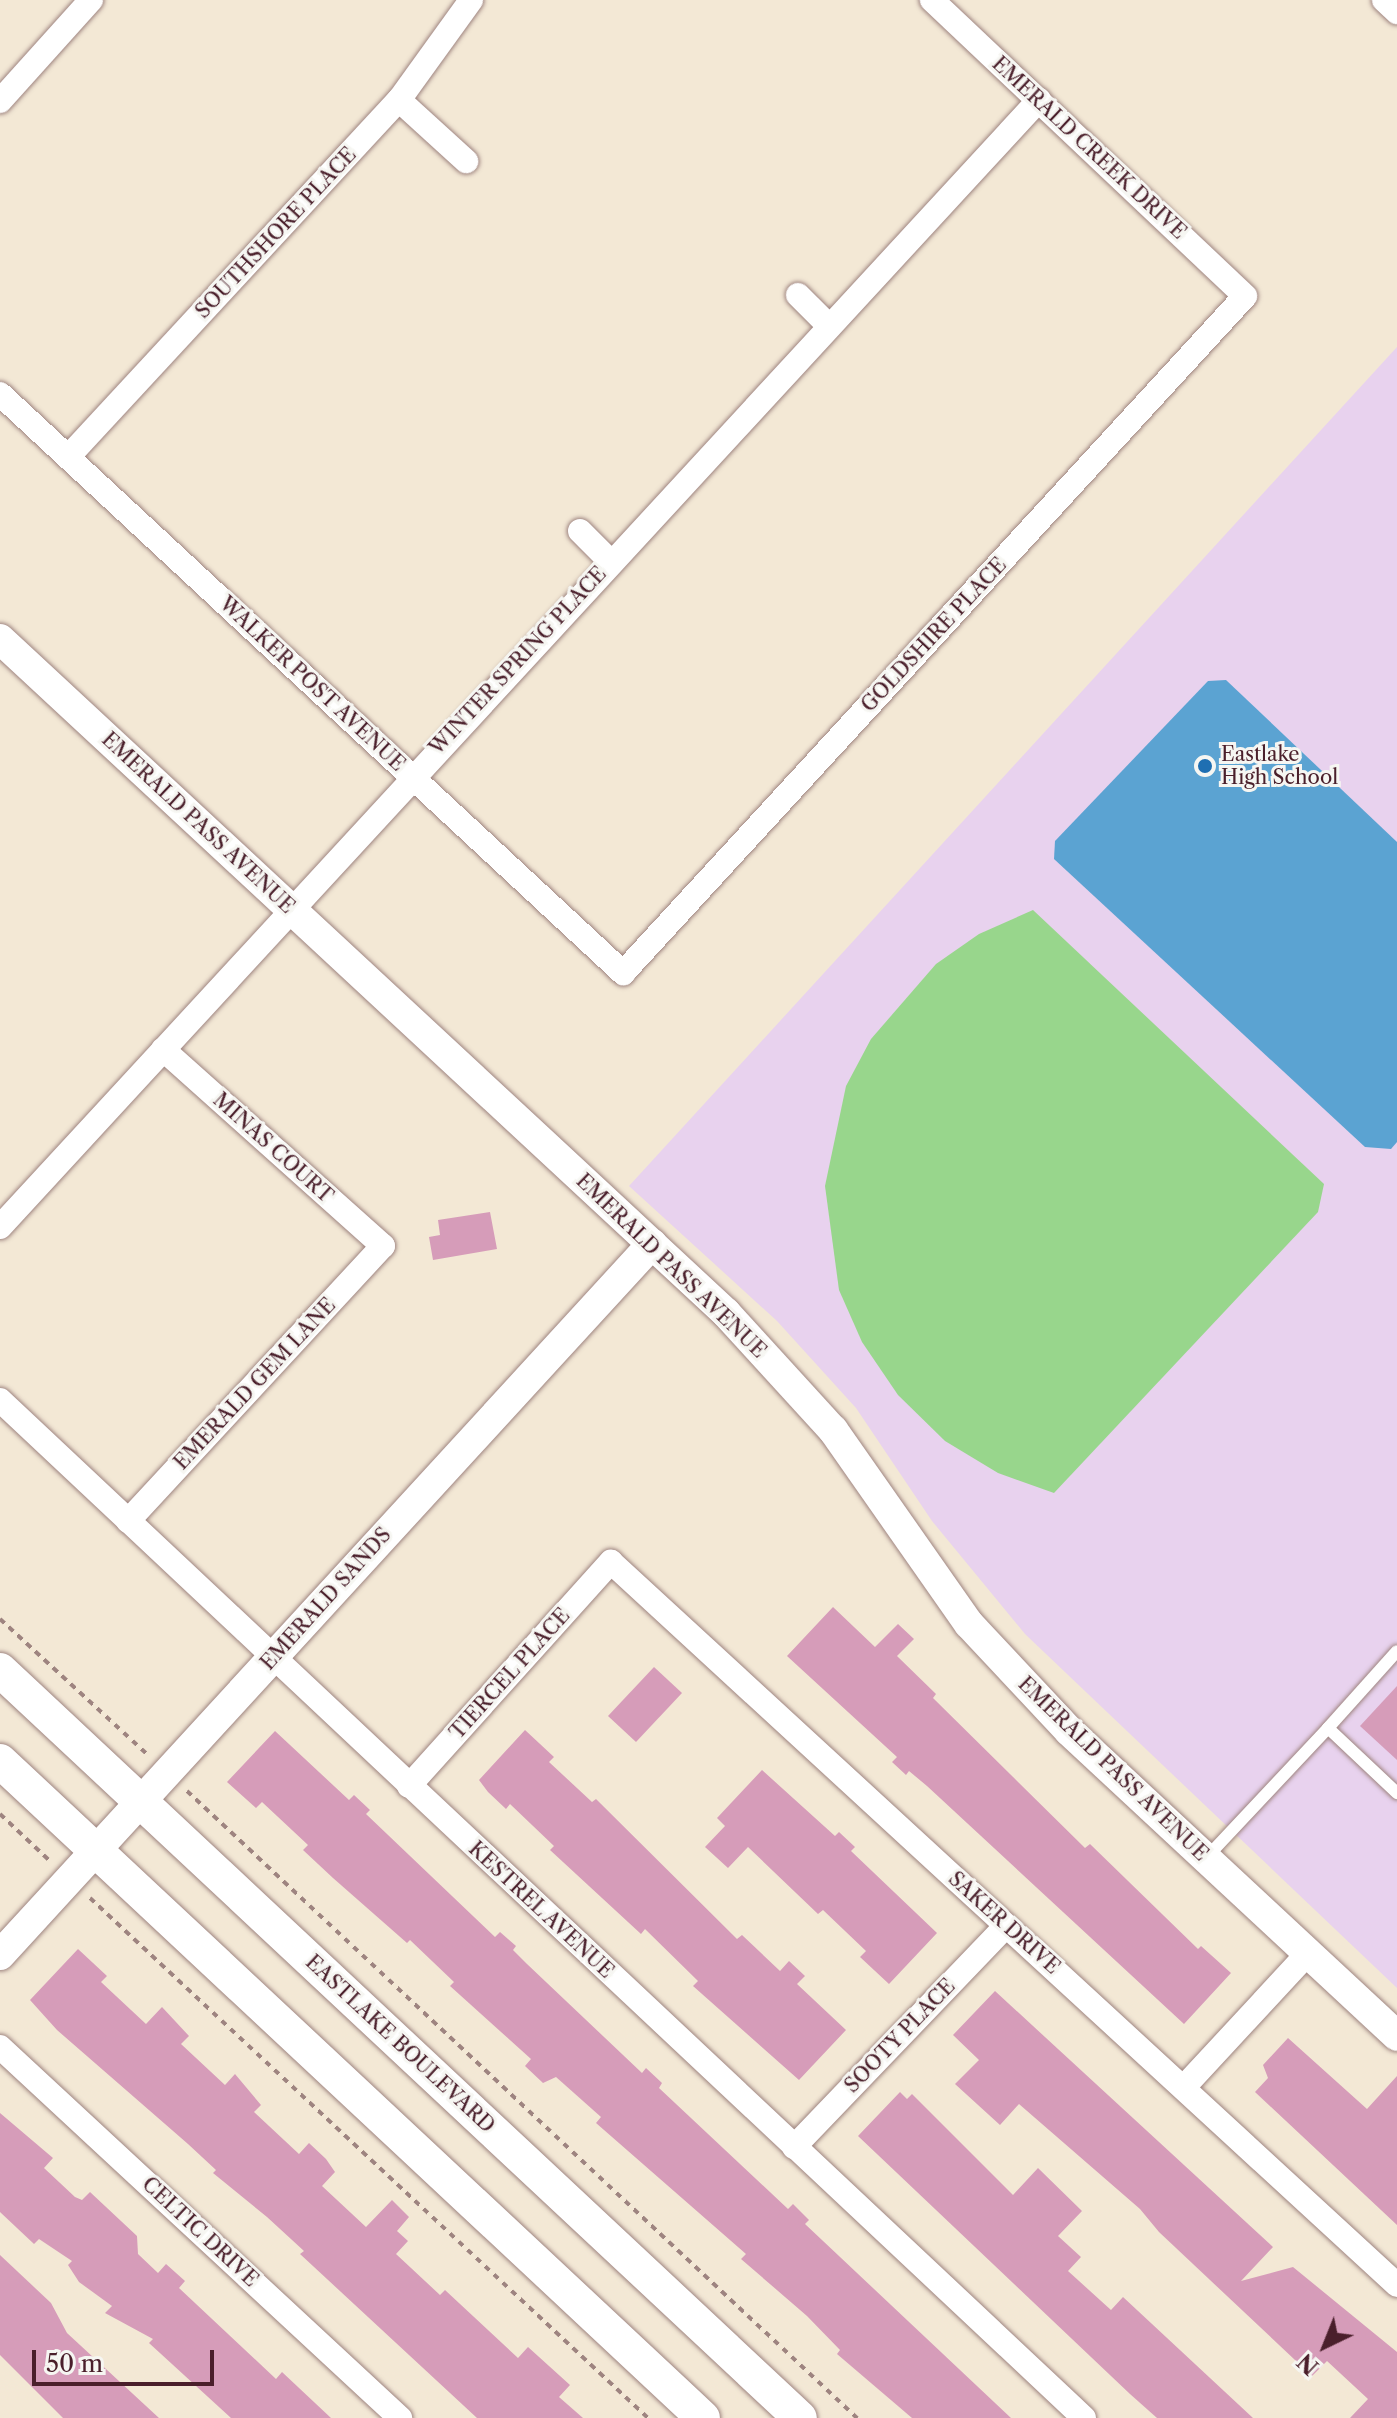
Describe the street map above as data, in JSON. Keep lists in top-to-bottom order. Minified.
{"streets":{"main road":["EASTLAKE BOULEVARD"],"street":["EMERALD CREEK DRIVE","SOUTHSHORE PLACE","GOLDSHIRE PLACE","WINTER SPRING PLACE","WALKER POST AVENUE","EMERALD PASS AVENUE","MINAS COURT","EMERALD GEM LANE","EMERALD SANDS","TIERCEL PLACE","KESTREL AVENUE","SAKER DRIVE","SOOTY PLACE","CELTIC DRIVE"]},"crossings":[["EMERALD CREEK DRIVE","GOLDSHIRE PLACE"],["EMERALD CREEK DRIVE","WINTER SPRING PLACE"],["SOUTHSHORE PLACE","WALKER POST AVENUE"],["GOLDSHIRE PLACE","WALKER POST AVENUE"],["WINTER SPRING PLACE","WALKER POST AVENUE"],["WINTER SPRING PLACE","EMERALD PASS AVENUE"],["WINTER SPRING PLACE","MINAS COURT"],["EMERALD PASS AVENUE","EMERALD SANDS"],["MINAS COURT","EMERALD GEM LANE"],["EMERALD GEM LANE","KESTREL AVENUE"],["EMERALD SANDS","KESTREL AVENUE"],["EMERALD SANDS","EASTLAKE BOULEVARD"],["TIERCEL PLACE","KESTREL AVENUE"],["TIERCEL PLACE","SAKER DRIVE"],["KESTREL AVENUE","SOOTY PLACE"],["SAKER DRIVE","SOOTY PLACE"]],"places":["Eastlake High School"],"scale_bar":"50 m","north":"bottom left"}
